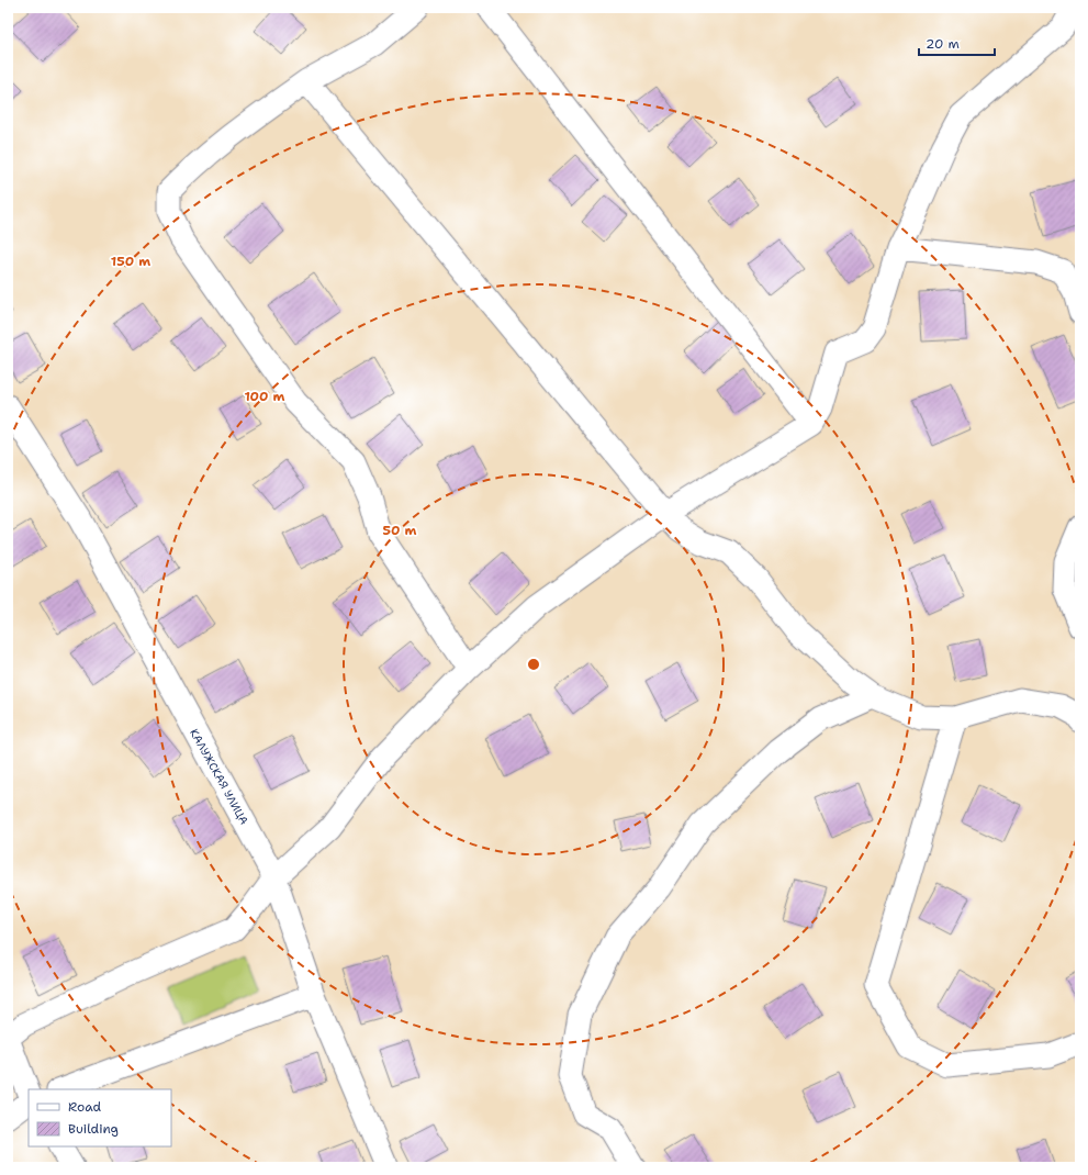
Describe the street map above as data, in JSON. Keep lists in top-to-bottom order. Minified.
{"streets":{"street":["КАЛУЖСКАЯ УЛИЦА"]},"legend":["Road","Building"],"scale_bar":"20 m","rings":["150 m","100 m","50 m"]}
